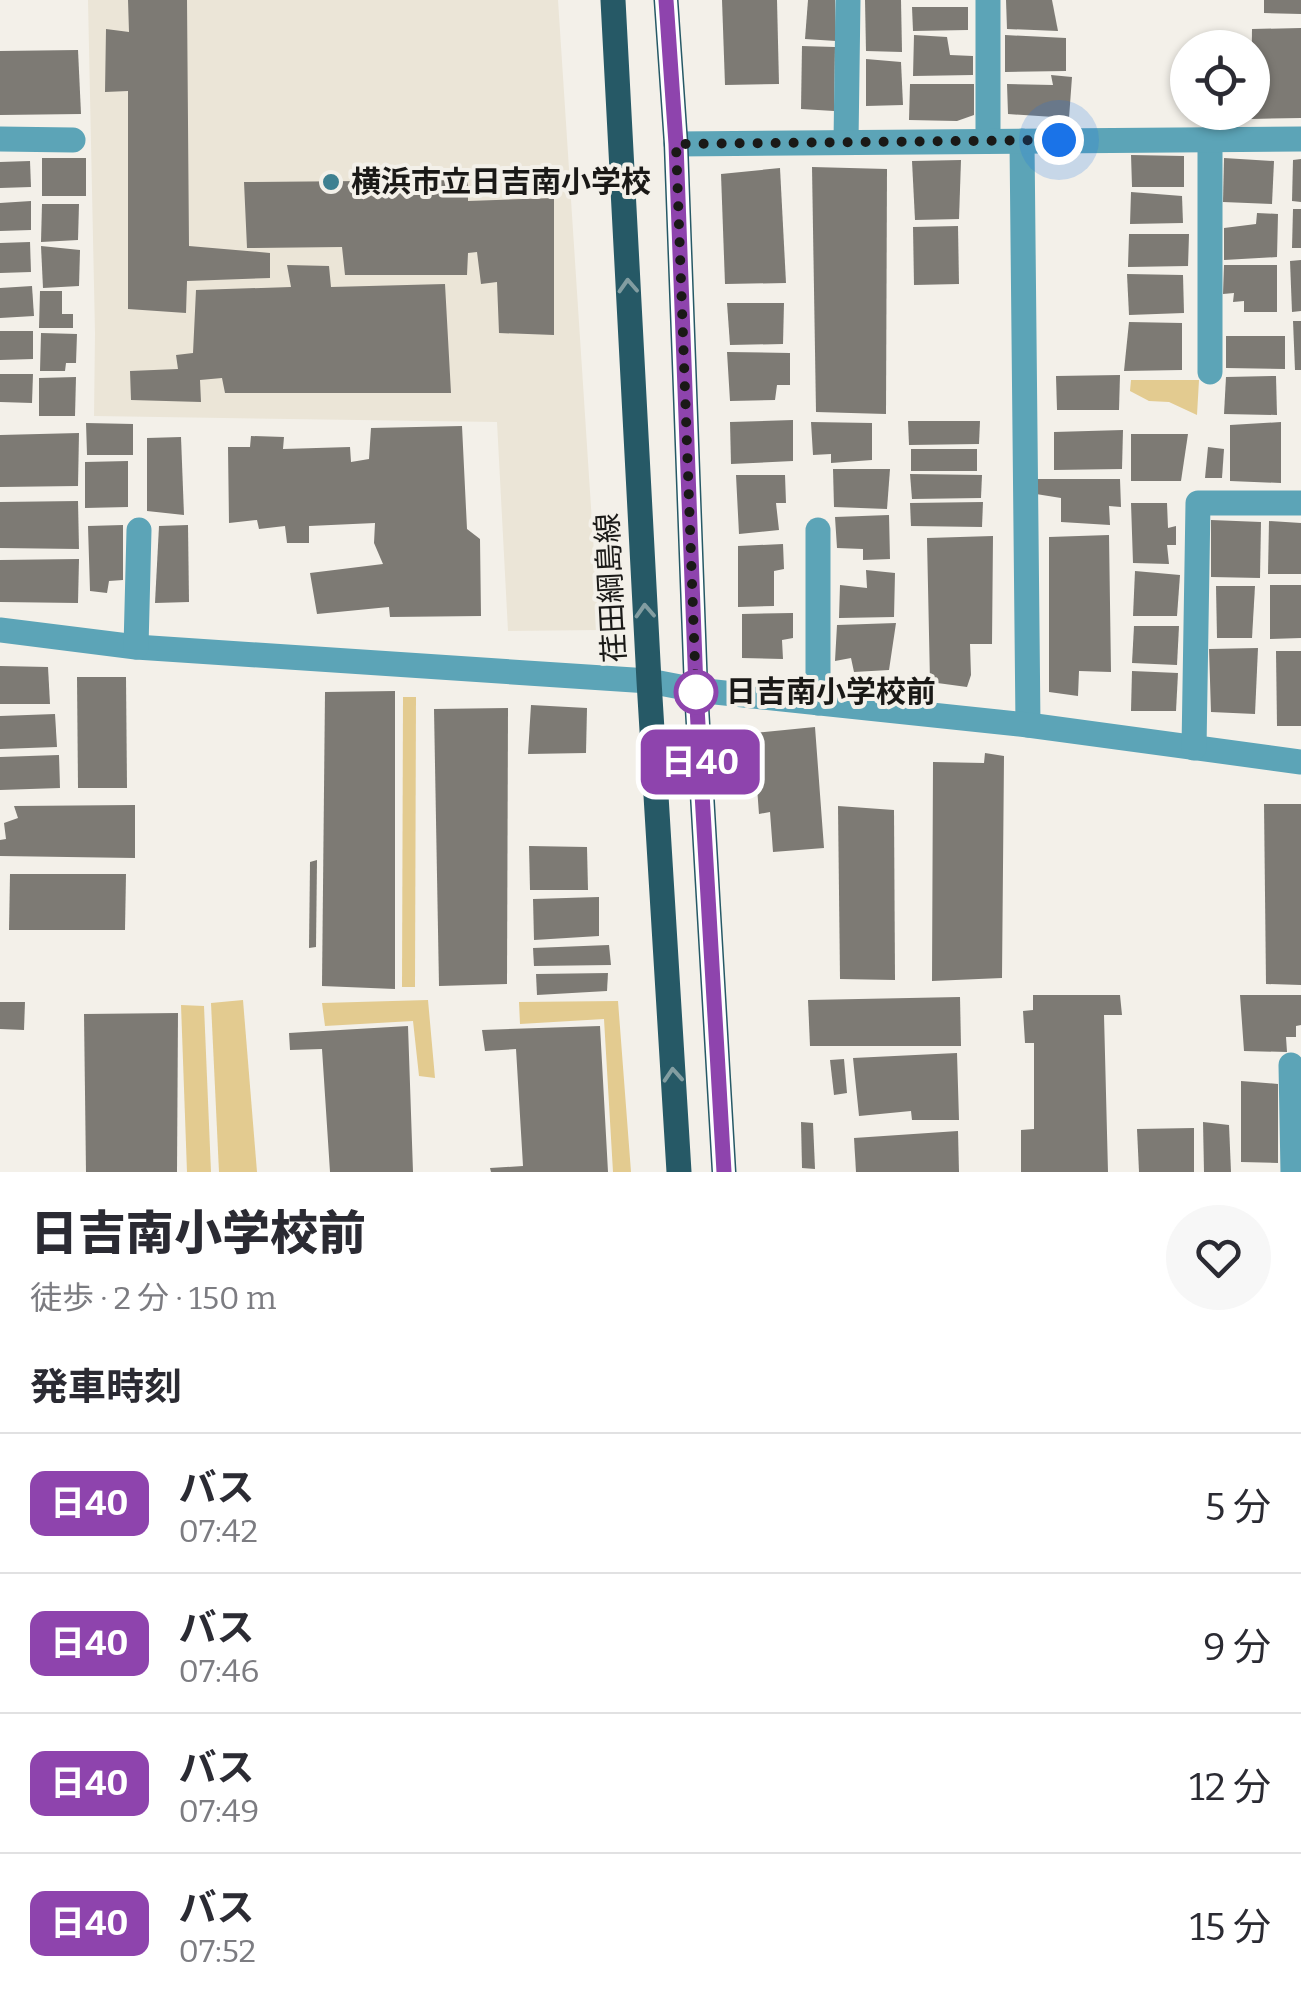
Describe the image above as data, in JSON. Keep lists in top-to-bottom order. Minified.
{"streets":{"main road":["荏田綱島線"]},"places":["横浜市立日吉南小学校","日吉南小学校前"],"lines":["bus line 日40"],"page":{"on_map":"日40","heading":[["日吉南小学校前","徒歩 · 2 分 · 150 m"],"発車時刻"],"list":[{"mark":"日40","name":"バス","note":"07:42","value":"5 分"},{"mark":"日40","name":"バス","note":"07:46","value":"9 分"},{"mark":"日40","name":"バス","note":"07:49","value":"12 分"},{"mark":"日40","name":"バス","note":"07:52","value":"15 分"}]}}
